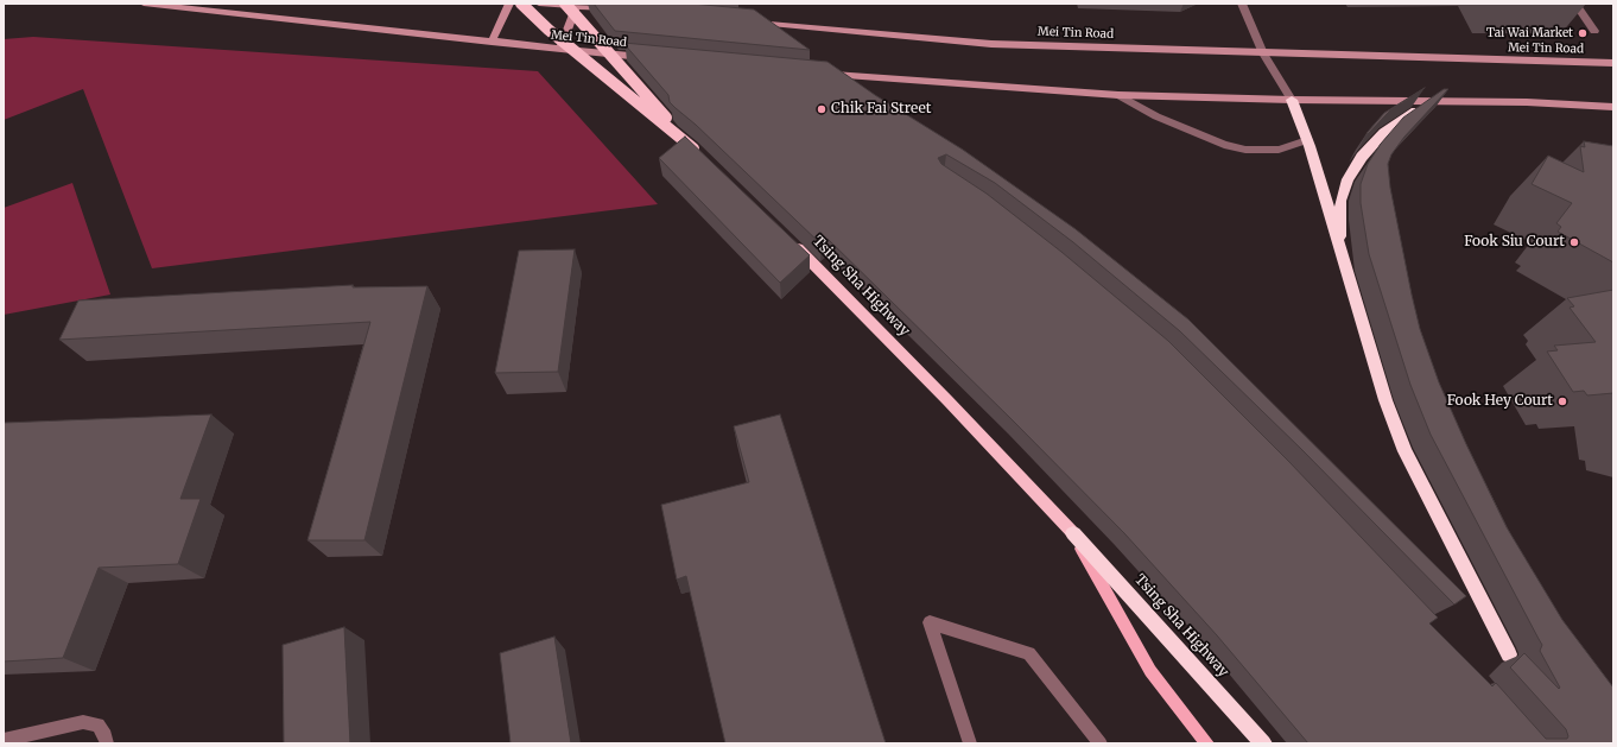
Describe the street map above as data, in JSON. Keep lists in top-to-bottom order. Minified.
{"streets":{"highway":["Tsing Sha Highway"],"main road":["Mei Tin Road"]},"places":["Tai Wai Market","Chik Fai Street","Fook Siu Court","Fook Hey Court"]}
